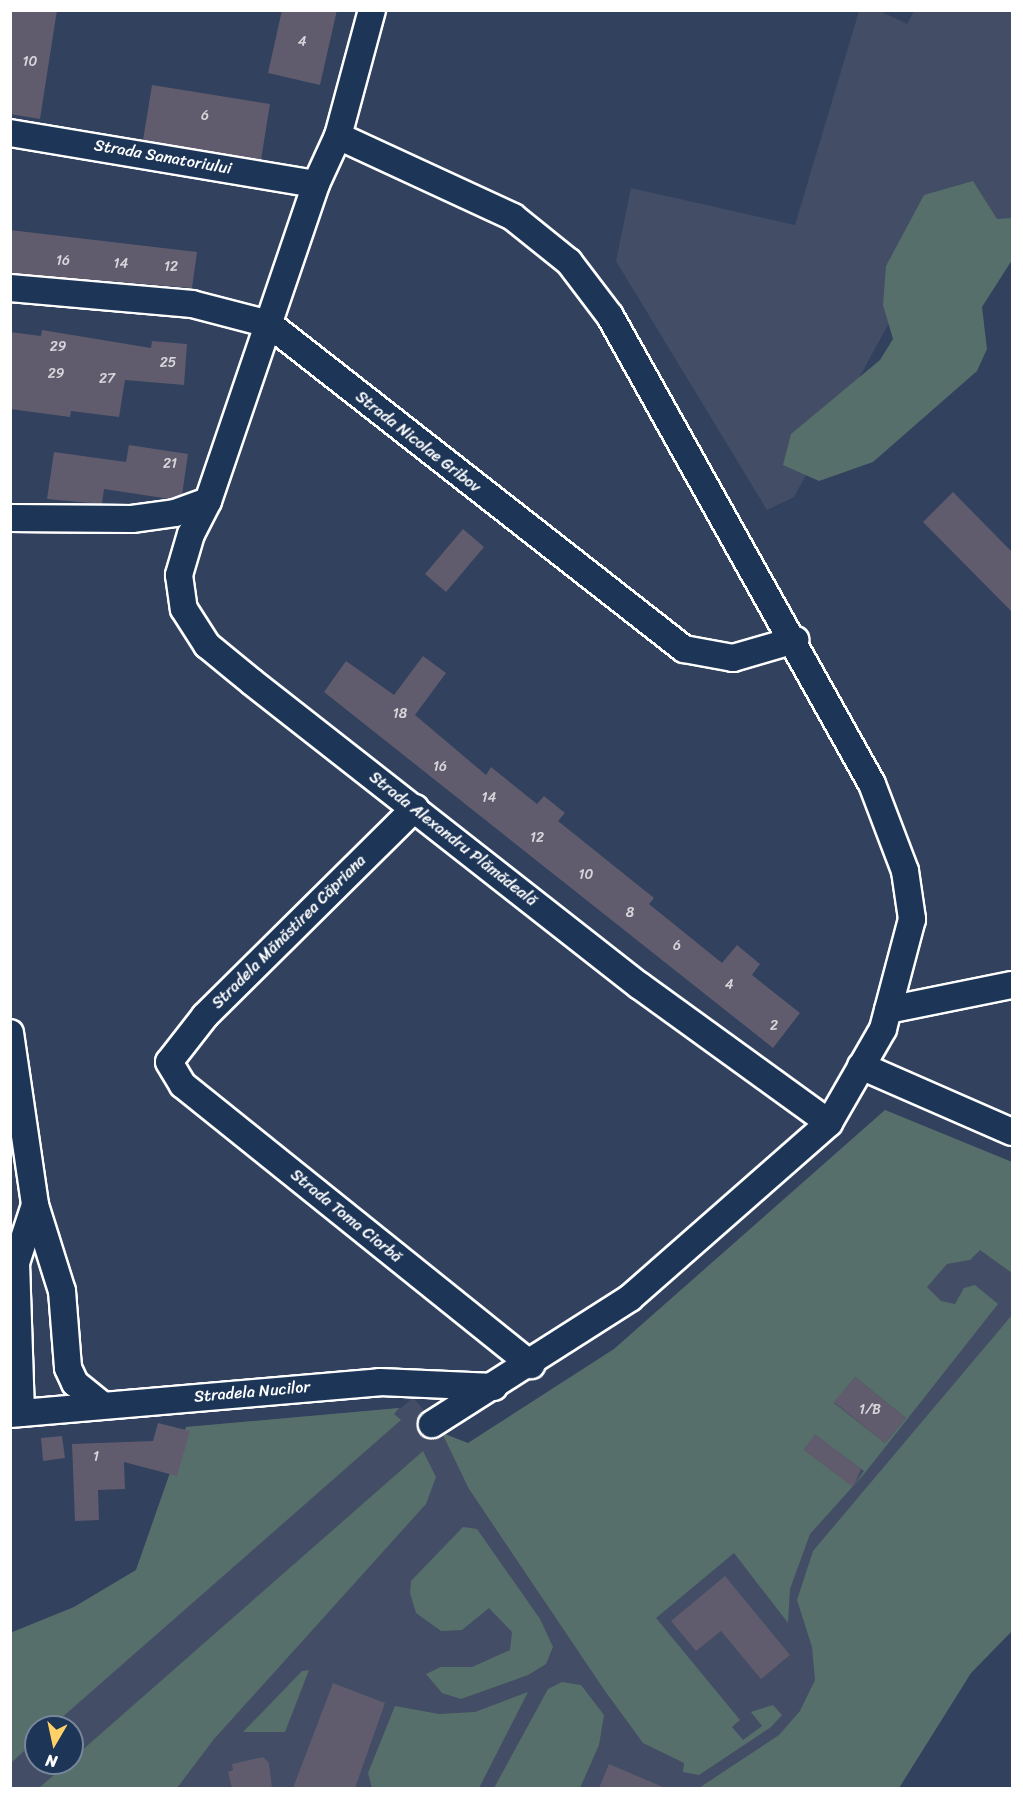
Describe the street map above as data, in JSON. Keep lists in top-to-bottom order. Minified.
{"streets":{"street":["Strada Sanatoriului","Strada Nicolae Gribov","Strada Alexandru Plămădeală","Stradela Mănăstirea Căpriana","Strada Toma Ciorbă","Stradela Nucilor"]},"crossings":[["Strada Sanatoriului","Strada Alexandru Plămădeală"],["Strada Nicolae Gribov","Strada Alexandru Plămădeală"],["Strada Alexandru Plămădeală","Stradela Mănăstirea Căpriana"],["Stradela Mănăstirea Căpriana","Strada Toma Ciorbă"]],"house_numbers":["4","10","6","16","14","12","29","25","29","27","21","18","16","14","12","10","8","6","4","2","1/B","1"],"north":"bottom"}
